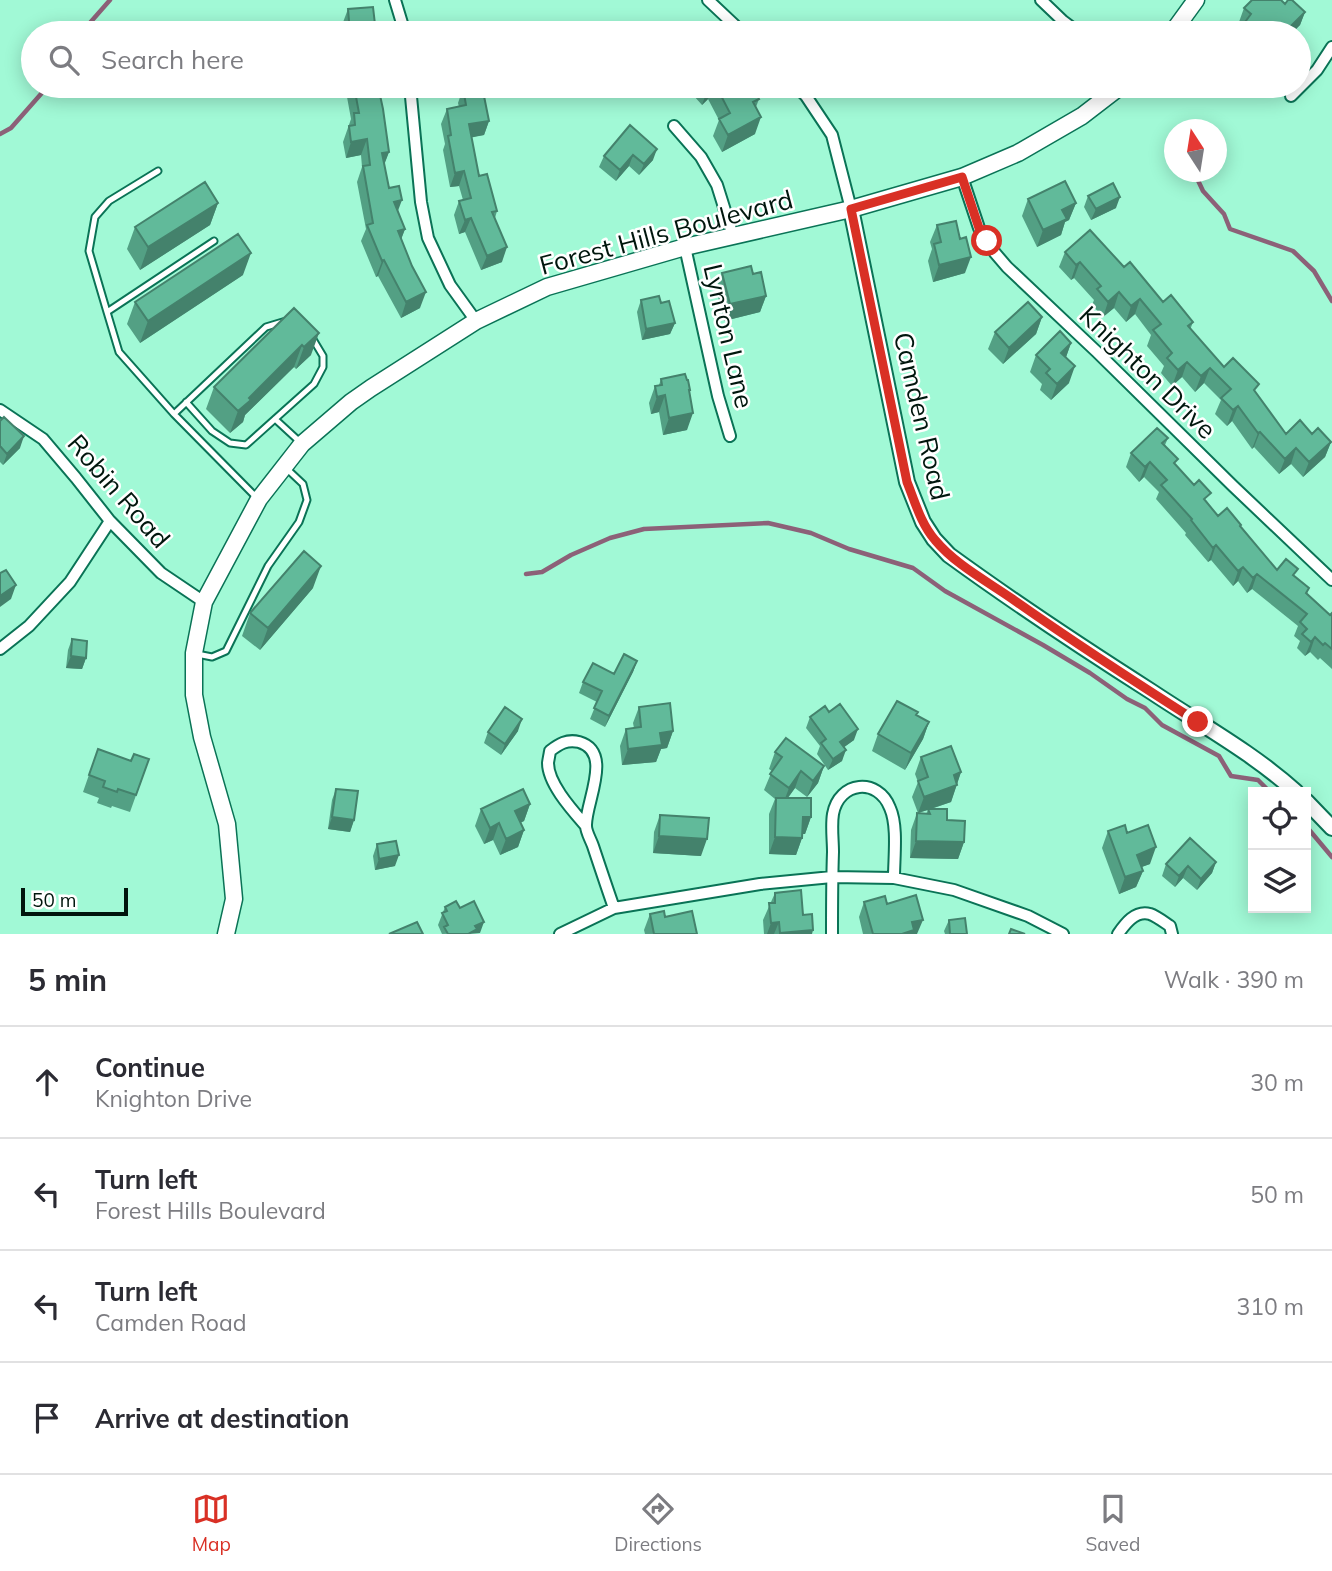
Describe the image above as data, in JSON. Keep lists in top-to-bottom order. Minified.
{"streets":{"main road":["Forest Hills Boulevard"],"street":["Lynton Lane","Knighton Drive","Camden Road","Robin Road"]},"crossings":[["Forest Hills Boulevard","Lynton Lane"],["Forest Hills Boulevard","Knighton Drive"],["Forest Hills Boulevard","Camden Road"],["Forest Hills Boulevard","Robin Road"]],"scale_bar":"50 m","north":"top","page":{"search":"Search here","scale":"50 m","heading":["5 min","Walk · 390 m"],"list":[["Continue","Knighton Drive","30 m"],["Turn left","Forest Hills Boulevard","50 m"],["Turn left","Camden Road","310 m"],"Arrive at destination"],"nav":["Map","Directions","Saved"]}}
